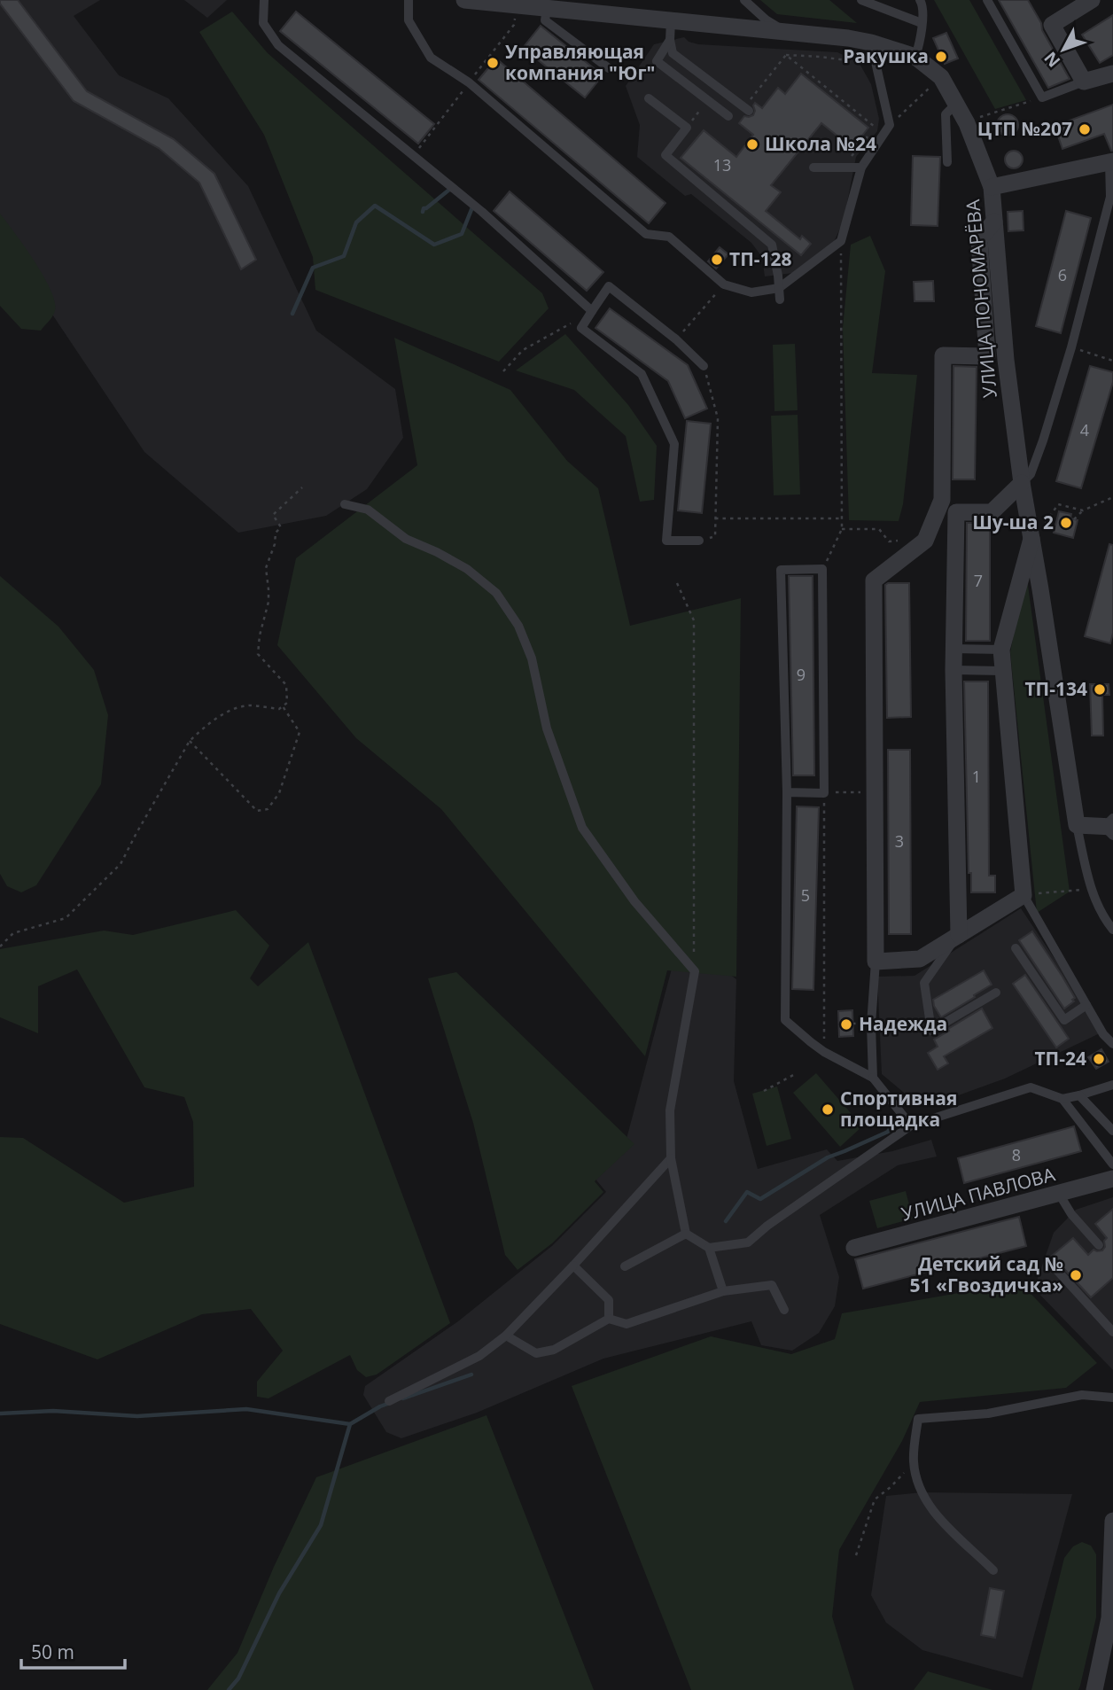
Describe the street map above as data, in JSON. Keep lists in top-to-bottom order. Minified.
{"streets":{"street":["УЛИЦА ПОНОМАРЁВА","УЛИЦА ПАВЛОВА"]},"places":["Ракушка","Управляющая компания \"Юг\"","ЦТП №207","Школа №24","ТП-128","Шу-ша 2","ТП-134","Надежда","ТП-24","Спортивная площадка","Детский сад № 51 «Гвоздичка»"],"house_numbers":["13","6","4","7","9","1","3","5","8"],"scale_bar":"50 m","north":"bottom left"}
